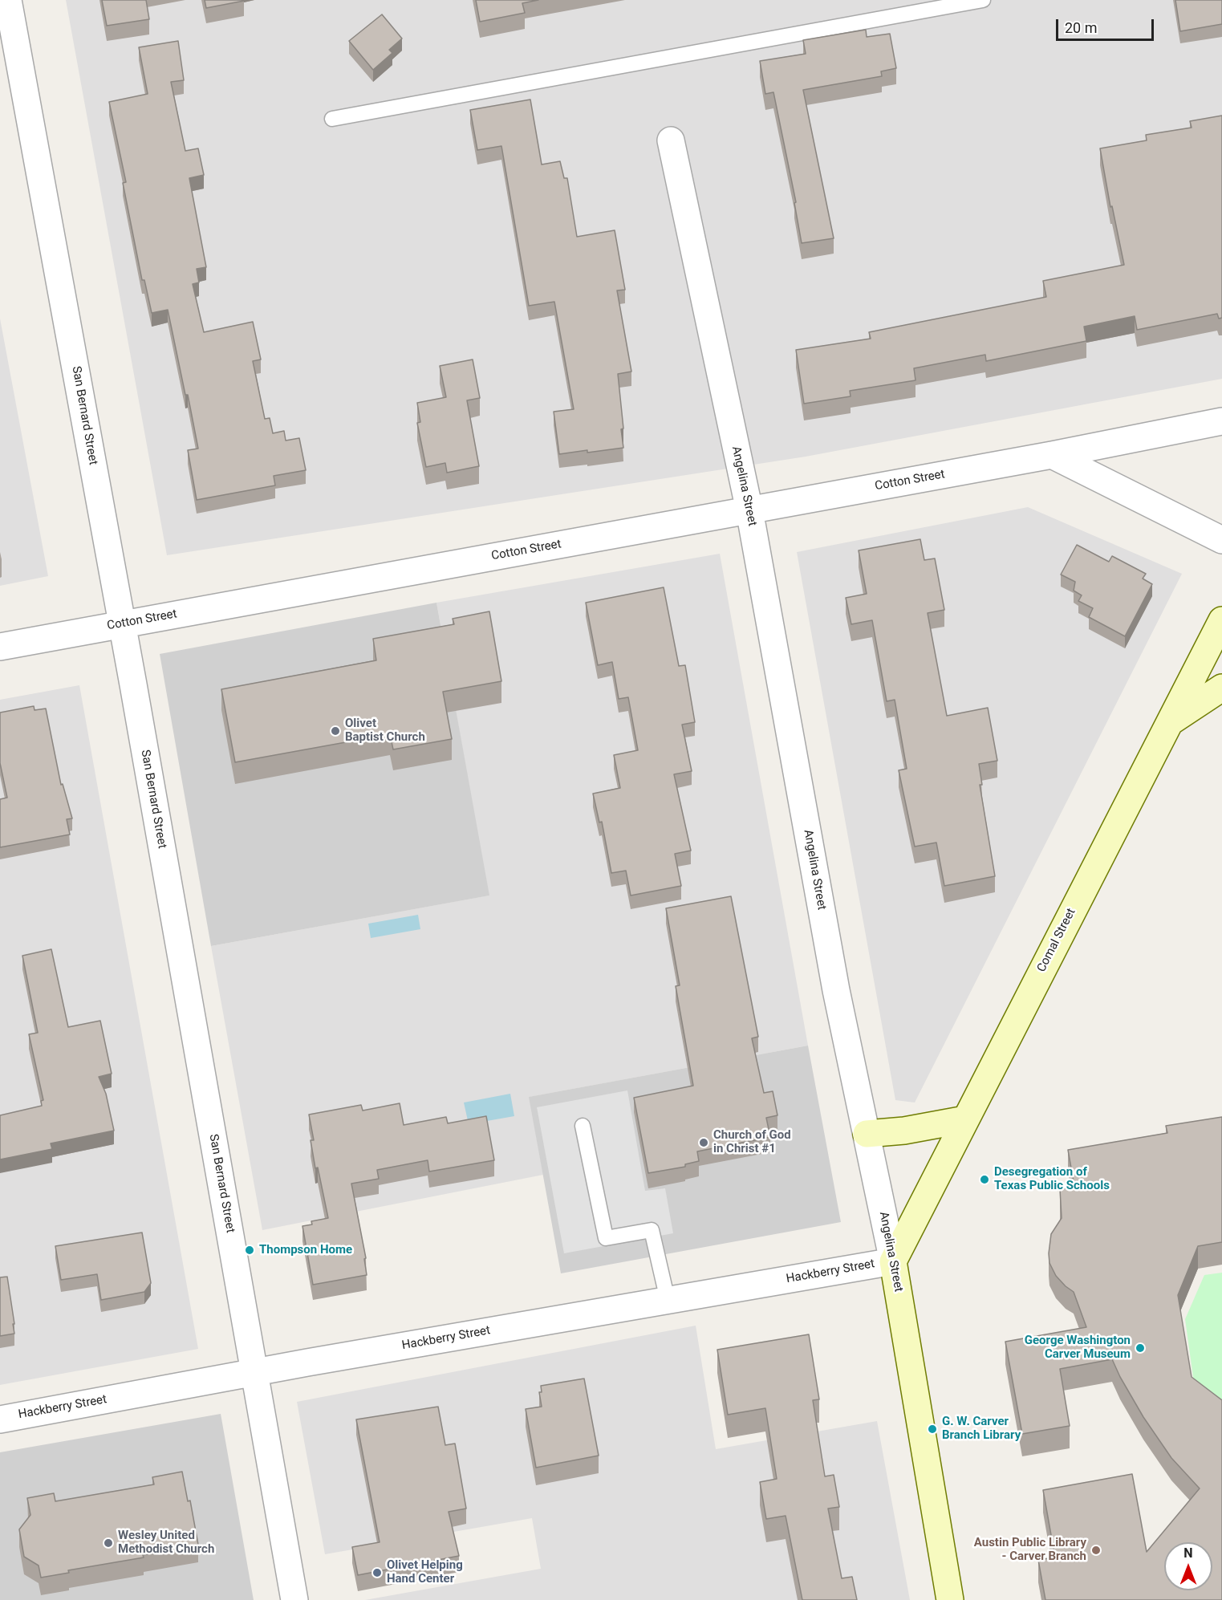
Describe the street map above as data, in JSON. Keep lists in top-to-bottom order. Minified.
{"streets":{"street":["San Bernard Street","Cotton Street","Angelina Street","Comal Street","Hackberry Street"]},"crossings":[["San Bernard Street","Cotton Street"],["San Bernard Street","Hackberry Street"],["Cotton Street","Angelina Street"],["Angelina Street","Comal Street"],["Angelina Street","Hackberry Street"],["Comal Street","Hackberry Street"]],"places":["Olivet Baptist Church","Church of God in Christ #1","Desegregation of Texas Public Schools","Thompson Home","George Washington Carver Museum","G. W. Carver Branch Library","Wesley United Methodist Church","Austin Public Library - Carver Branch","Olivet Helping Hand Center"],"scale_bar":"20 m","north":"top"}
